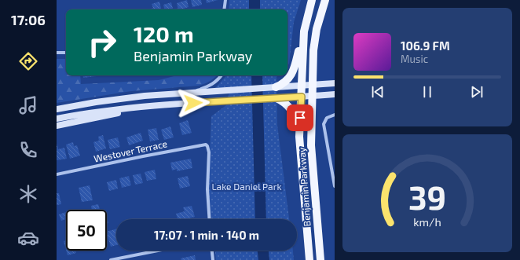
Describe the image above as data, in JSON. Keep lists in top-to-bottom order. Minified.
{"streets":{"main road":["Benjamin Parkway"],"street":["Westover Terrace"]},"parks":["Lake Daniel Park"],"page":{"tabs":"17:06","turn":["120 m","Benjamin Parkway"],"song":["106.9 FM","Music"],"limit":"50","trip":"17:07 · 1 min · 140 m","gauge":["39","km/h"]}}
